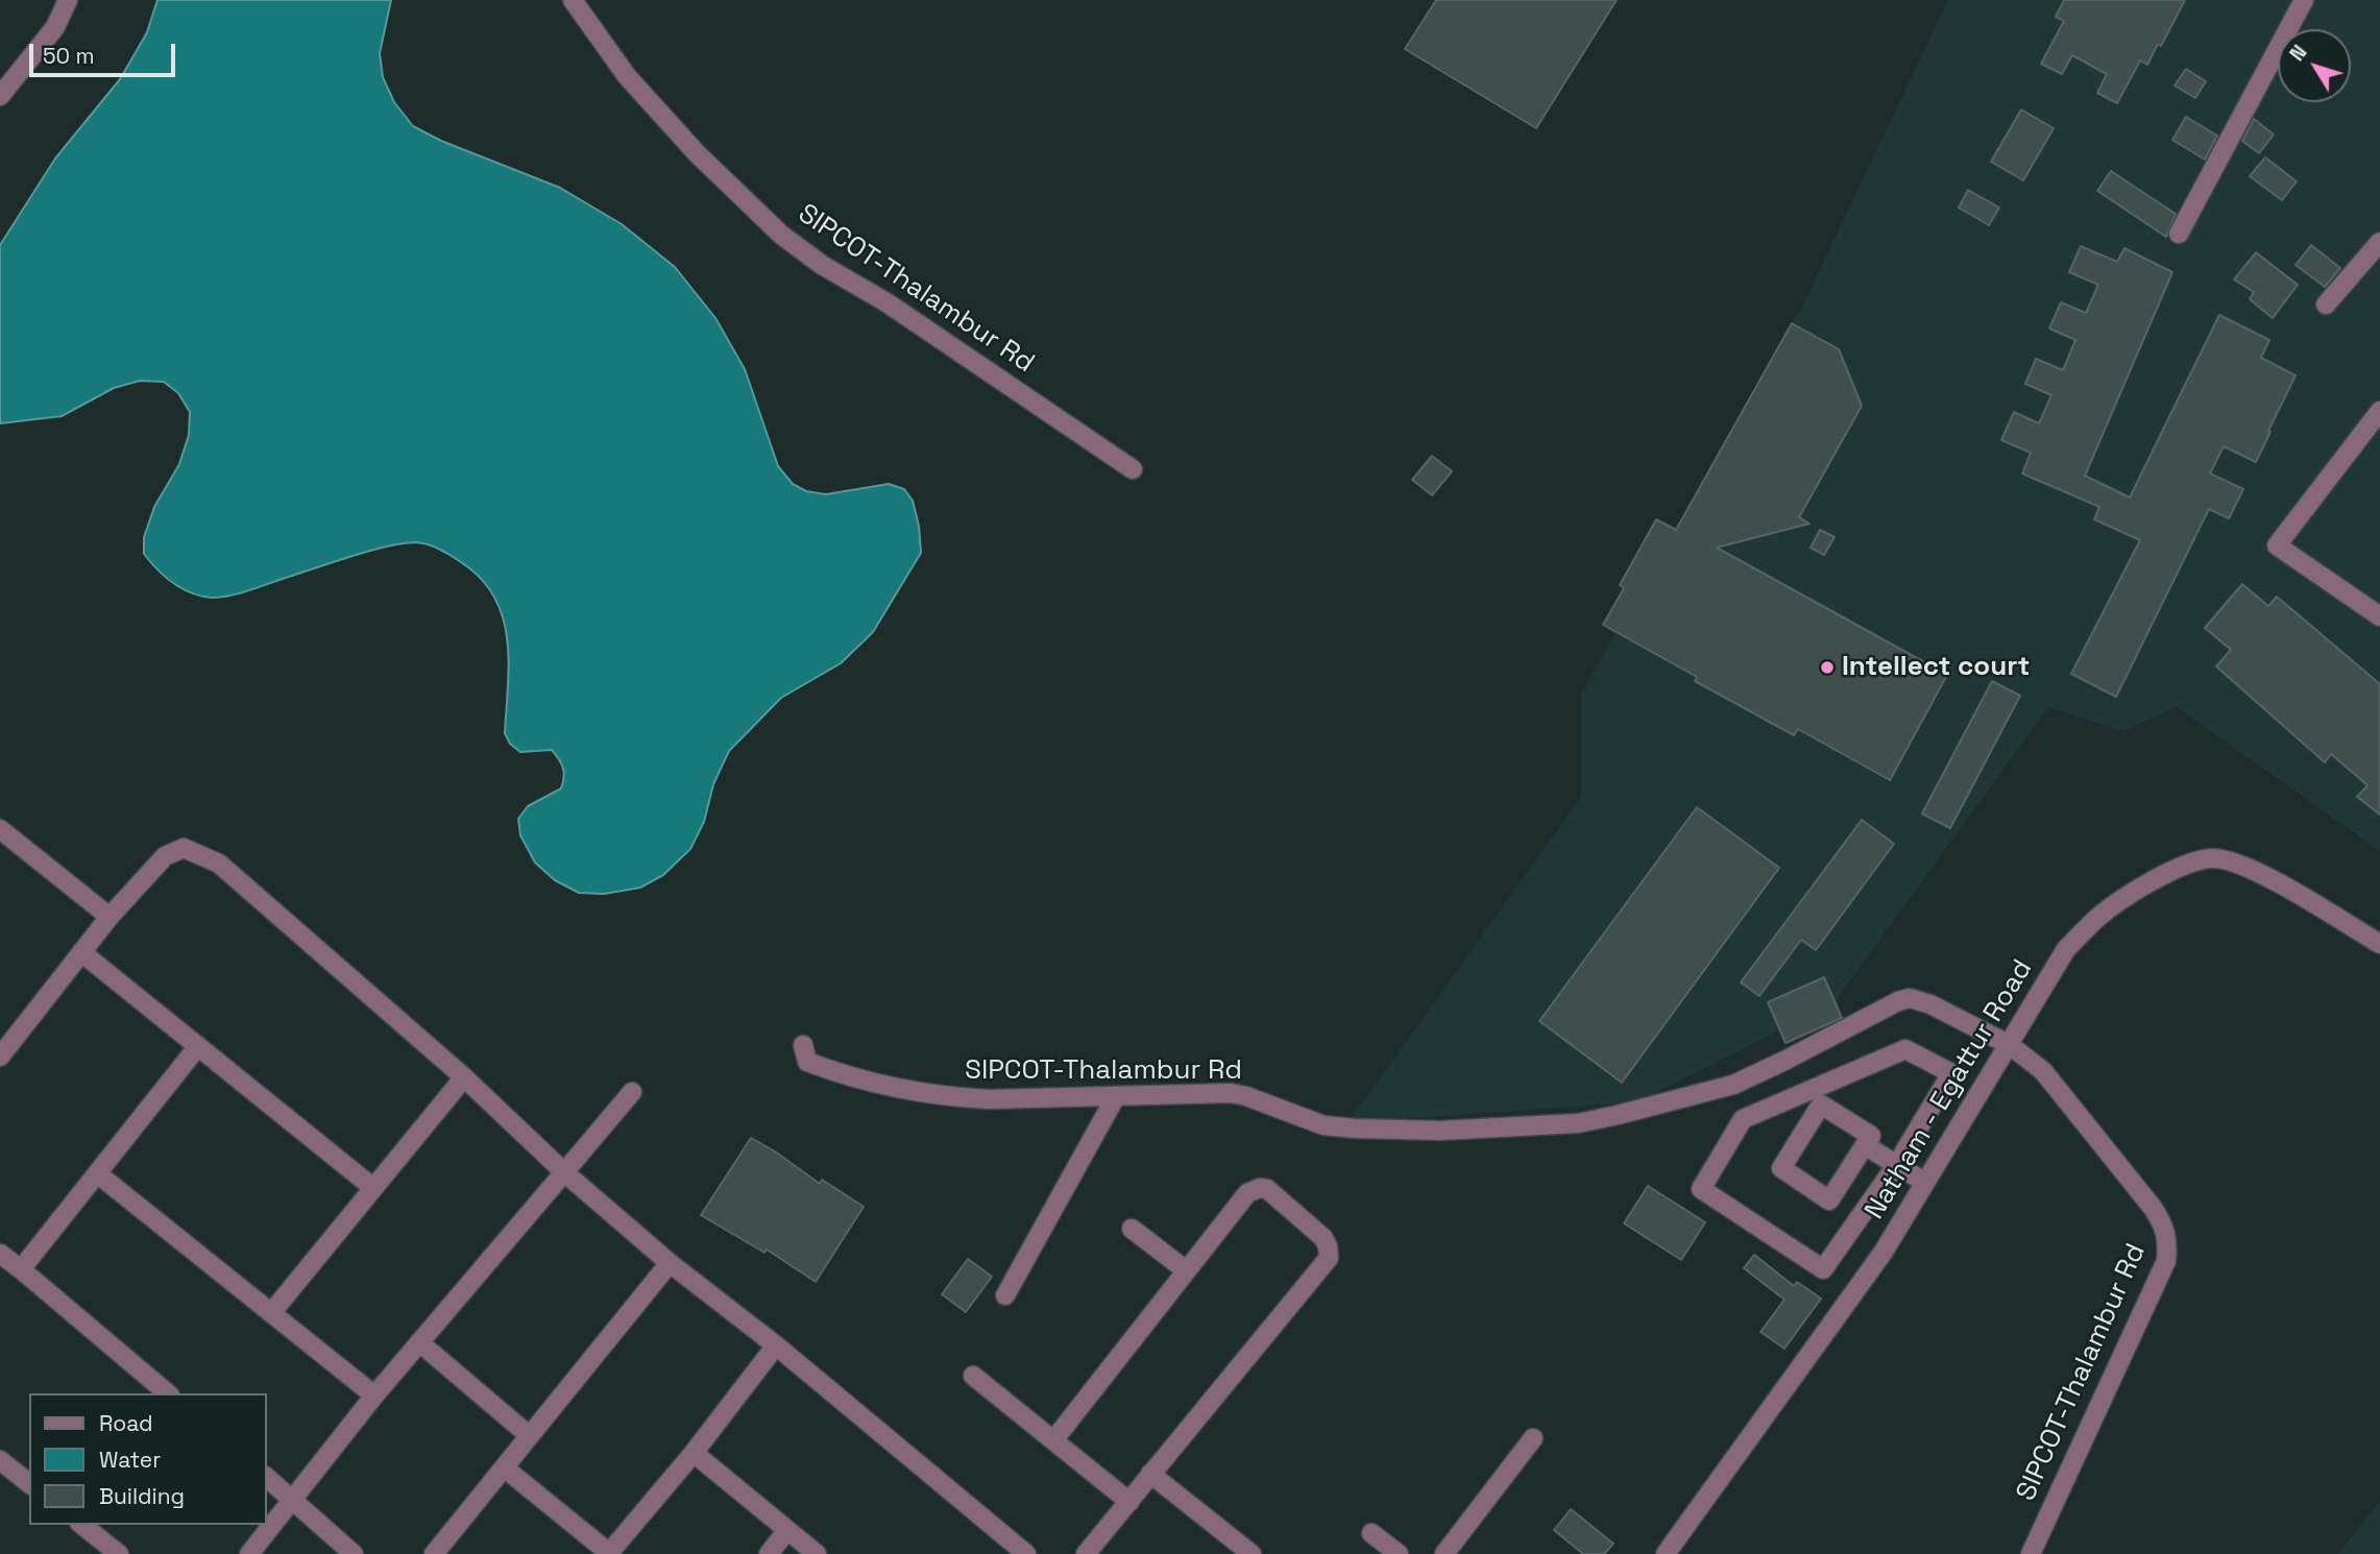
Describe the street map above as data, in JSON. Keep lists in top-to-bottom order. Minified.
{"streets":{"street":["SIPCOT-Thalambur Rd","Natham - Egattur Road"]},"crossings":[["SIPCOT-Thalambur Rd","Natham - Egattur Road"]],"places":["Intellect court"],"legend":["Road","Water","Building"],"scale_bar":"50 m","north":"top left"}
